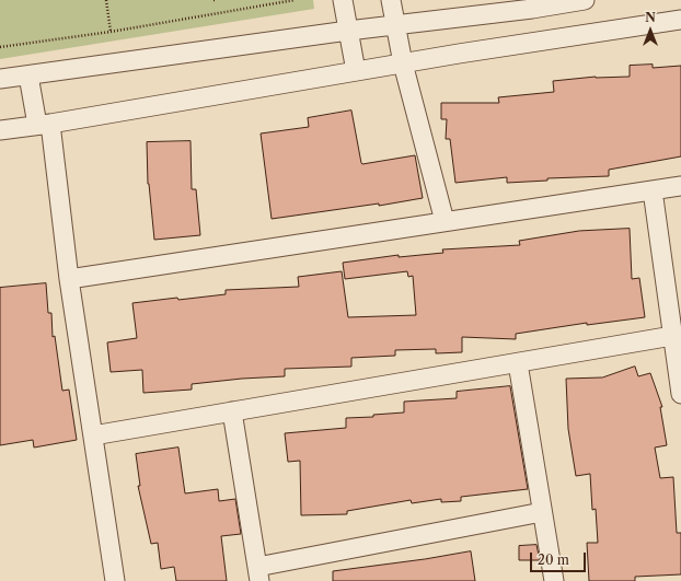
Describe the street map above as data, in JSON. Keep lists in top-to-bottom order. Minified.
{"scale_bar":"20 m","north":"top"}
